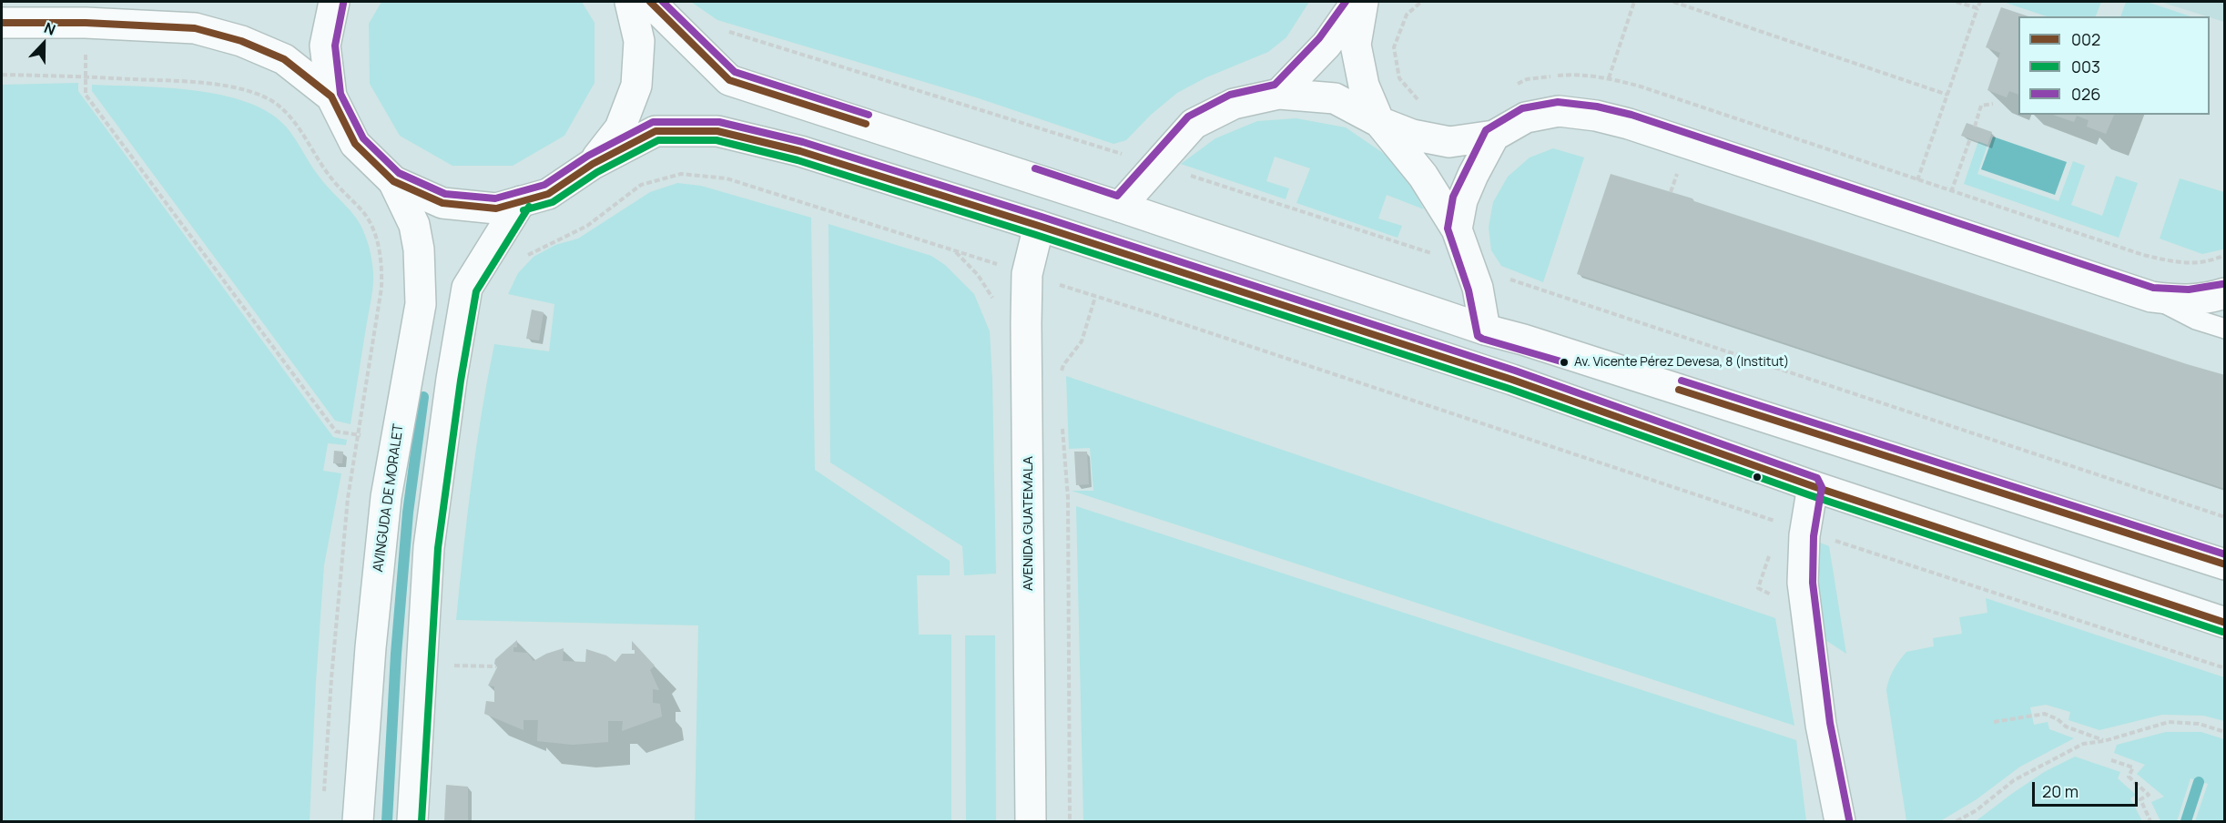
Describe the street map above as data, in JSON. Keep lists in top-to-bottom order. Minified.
{"streets":{"main road":["AVINGUDA DE MORALET","AVENIDA GUATEMALA"]},"places":["Av. Vicente Pérez Devesa, 8 (Institut)"],"lines":["transit line 002","transit line 026","transit line 003"],"legend":["002","003","026"],"scale_bar":"20 m","north":"top"}
